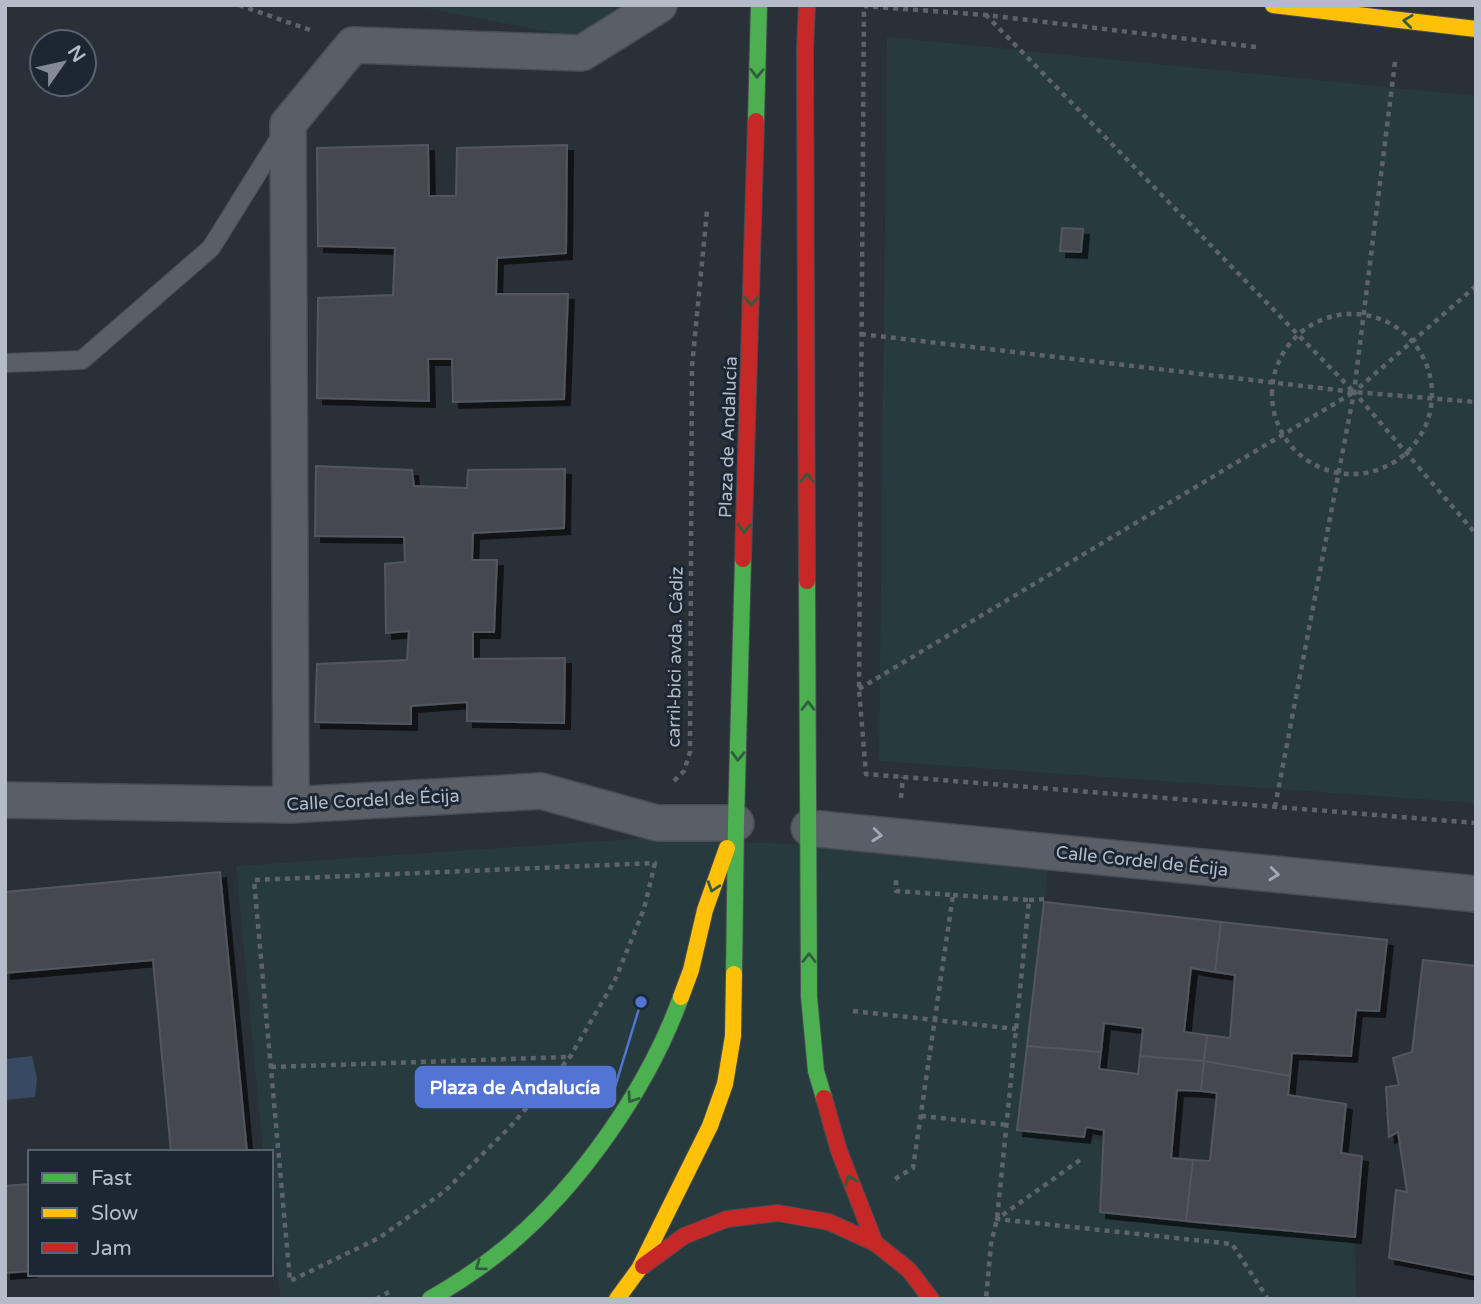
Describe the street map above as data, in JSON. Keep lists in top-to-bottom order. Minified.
{"streets":{"main road":["Plaza de Andalucía"],"street":["Calle Cordel de Écija"],"path":["carril-bici avda. Cádiz"]},"crossings":[["Plaza de Andalucía","Calle Cordel de Écija"],["carril-bici avda. Cádiz","Calle Cordel de Écija"]],"one_way":["Calle Cordel de Écija"],"places":["Plaza de Andalucía"],"legend":["Fast","Slow","Jam"],"north":"top right"}
